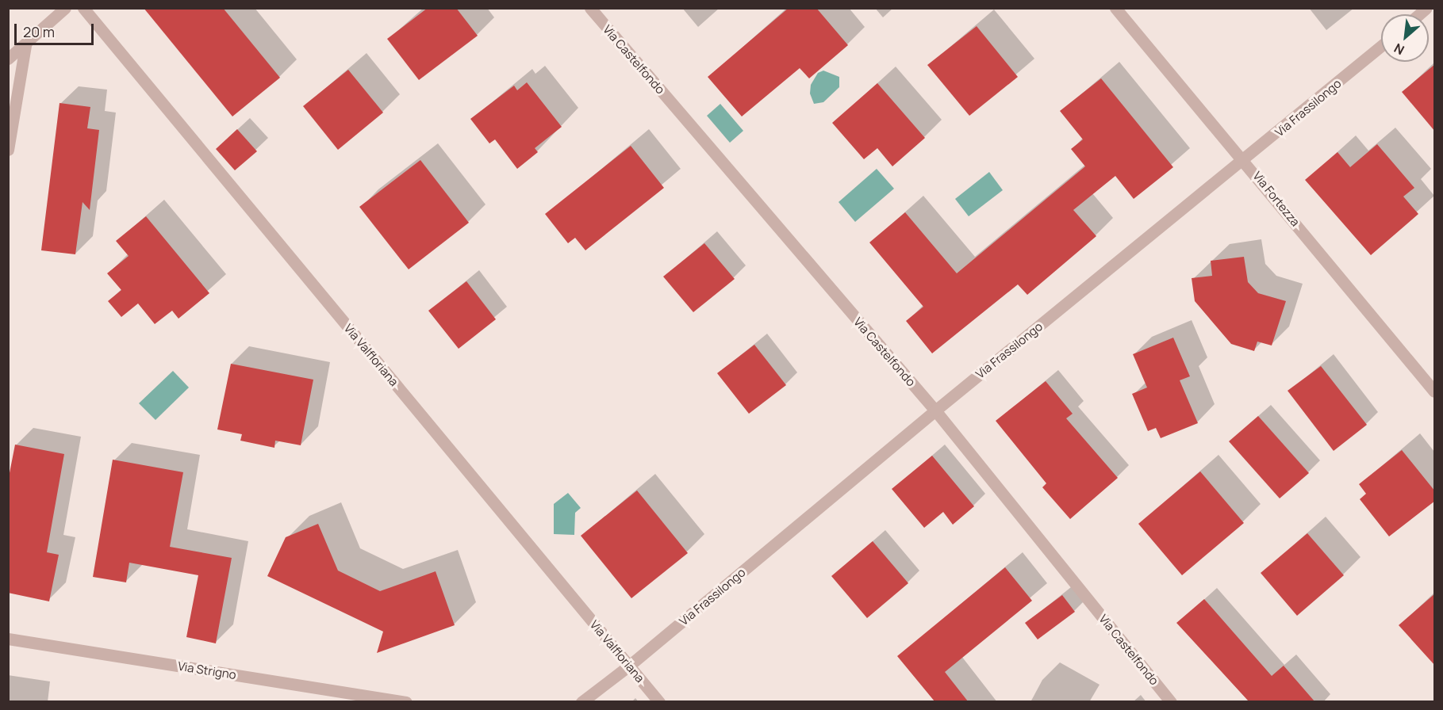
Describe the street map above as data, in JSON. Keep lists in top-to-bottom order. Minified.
{"streets":{"street":["Via Castelfondo","Via Frassilongo","Via Fortezza","Via Valfloriana","Via Strigno"]},"crossings":[["Via Castelfondo","Via Frassilongo"],["Via Frassilongo","Via Fortezza"],["Via Frassilongo","Via Valfloriana"]],"scale_bar":"20 m","north":"bottom left"}
